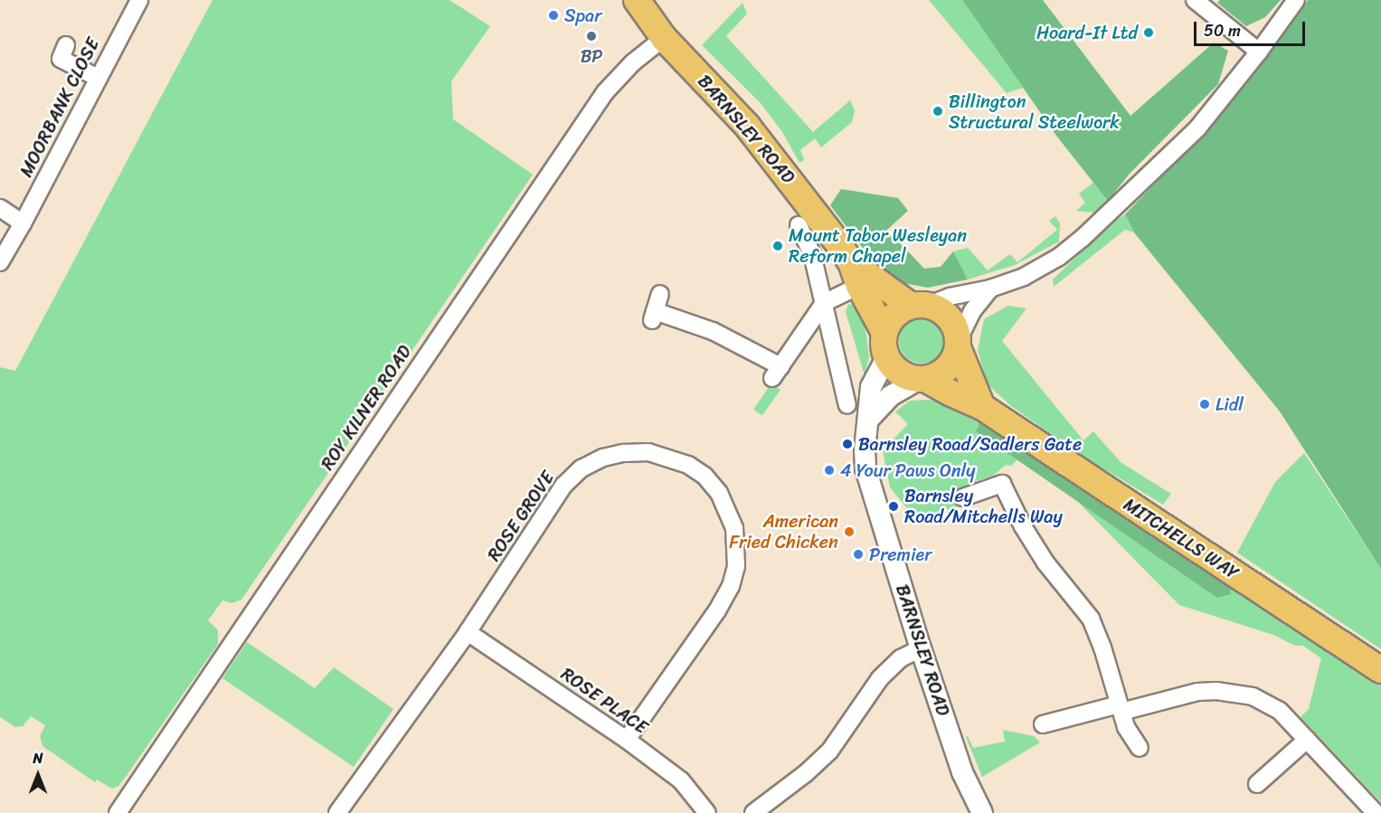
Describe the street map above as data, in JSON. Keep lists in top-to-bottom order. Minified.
{"streets":{"main road":["BARNSLEY ROAD","MITCHELLS WAY"],"street":["MOORBANK CLOSE","ROY KILNER ROAD","ROSE GROVE","ROSE PLACE"]},"crossings":[["BARNSLEY ROAD","ROY KILNER ROAD"],["BARNSLEY ROAD","MITCHELLS WAY"],["ROSE GROVE","ROSE PLACE"]],"places":["Spar","Hoard-It Ltd","BP","Billington Structural Steelwork","Mount Tabor Wesleyan Reform Chapel","Lidl","Barnsley Road/Sadlers Gate","4 Your Paws Only","Barnsley Road/Mitchells Way","American Fried Chicken","Premier"],"scale_bar":"50 m","north":"top"}
